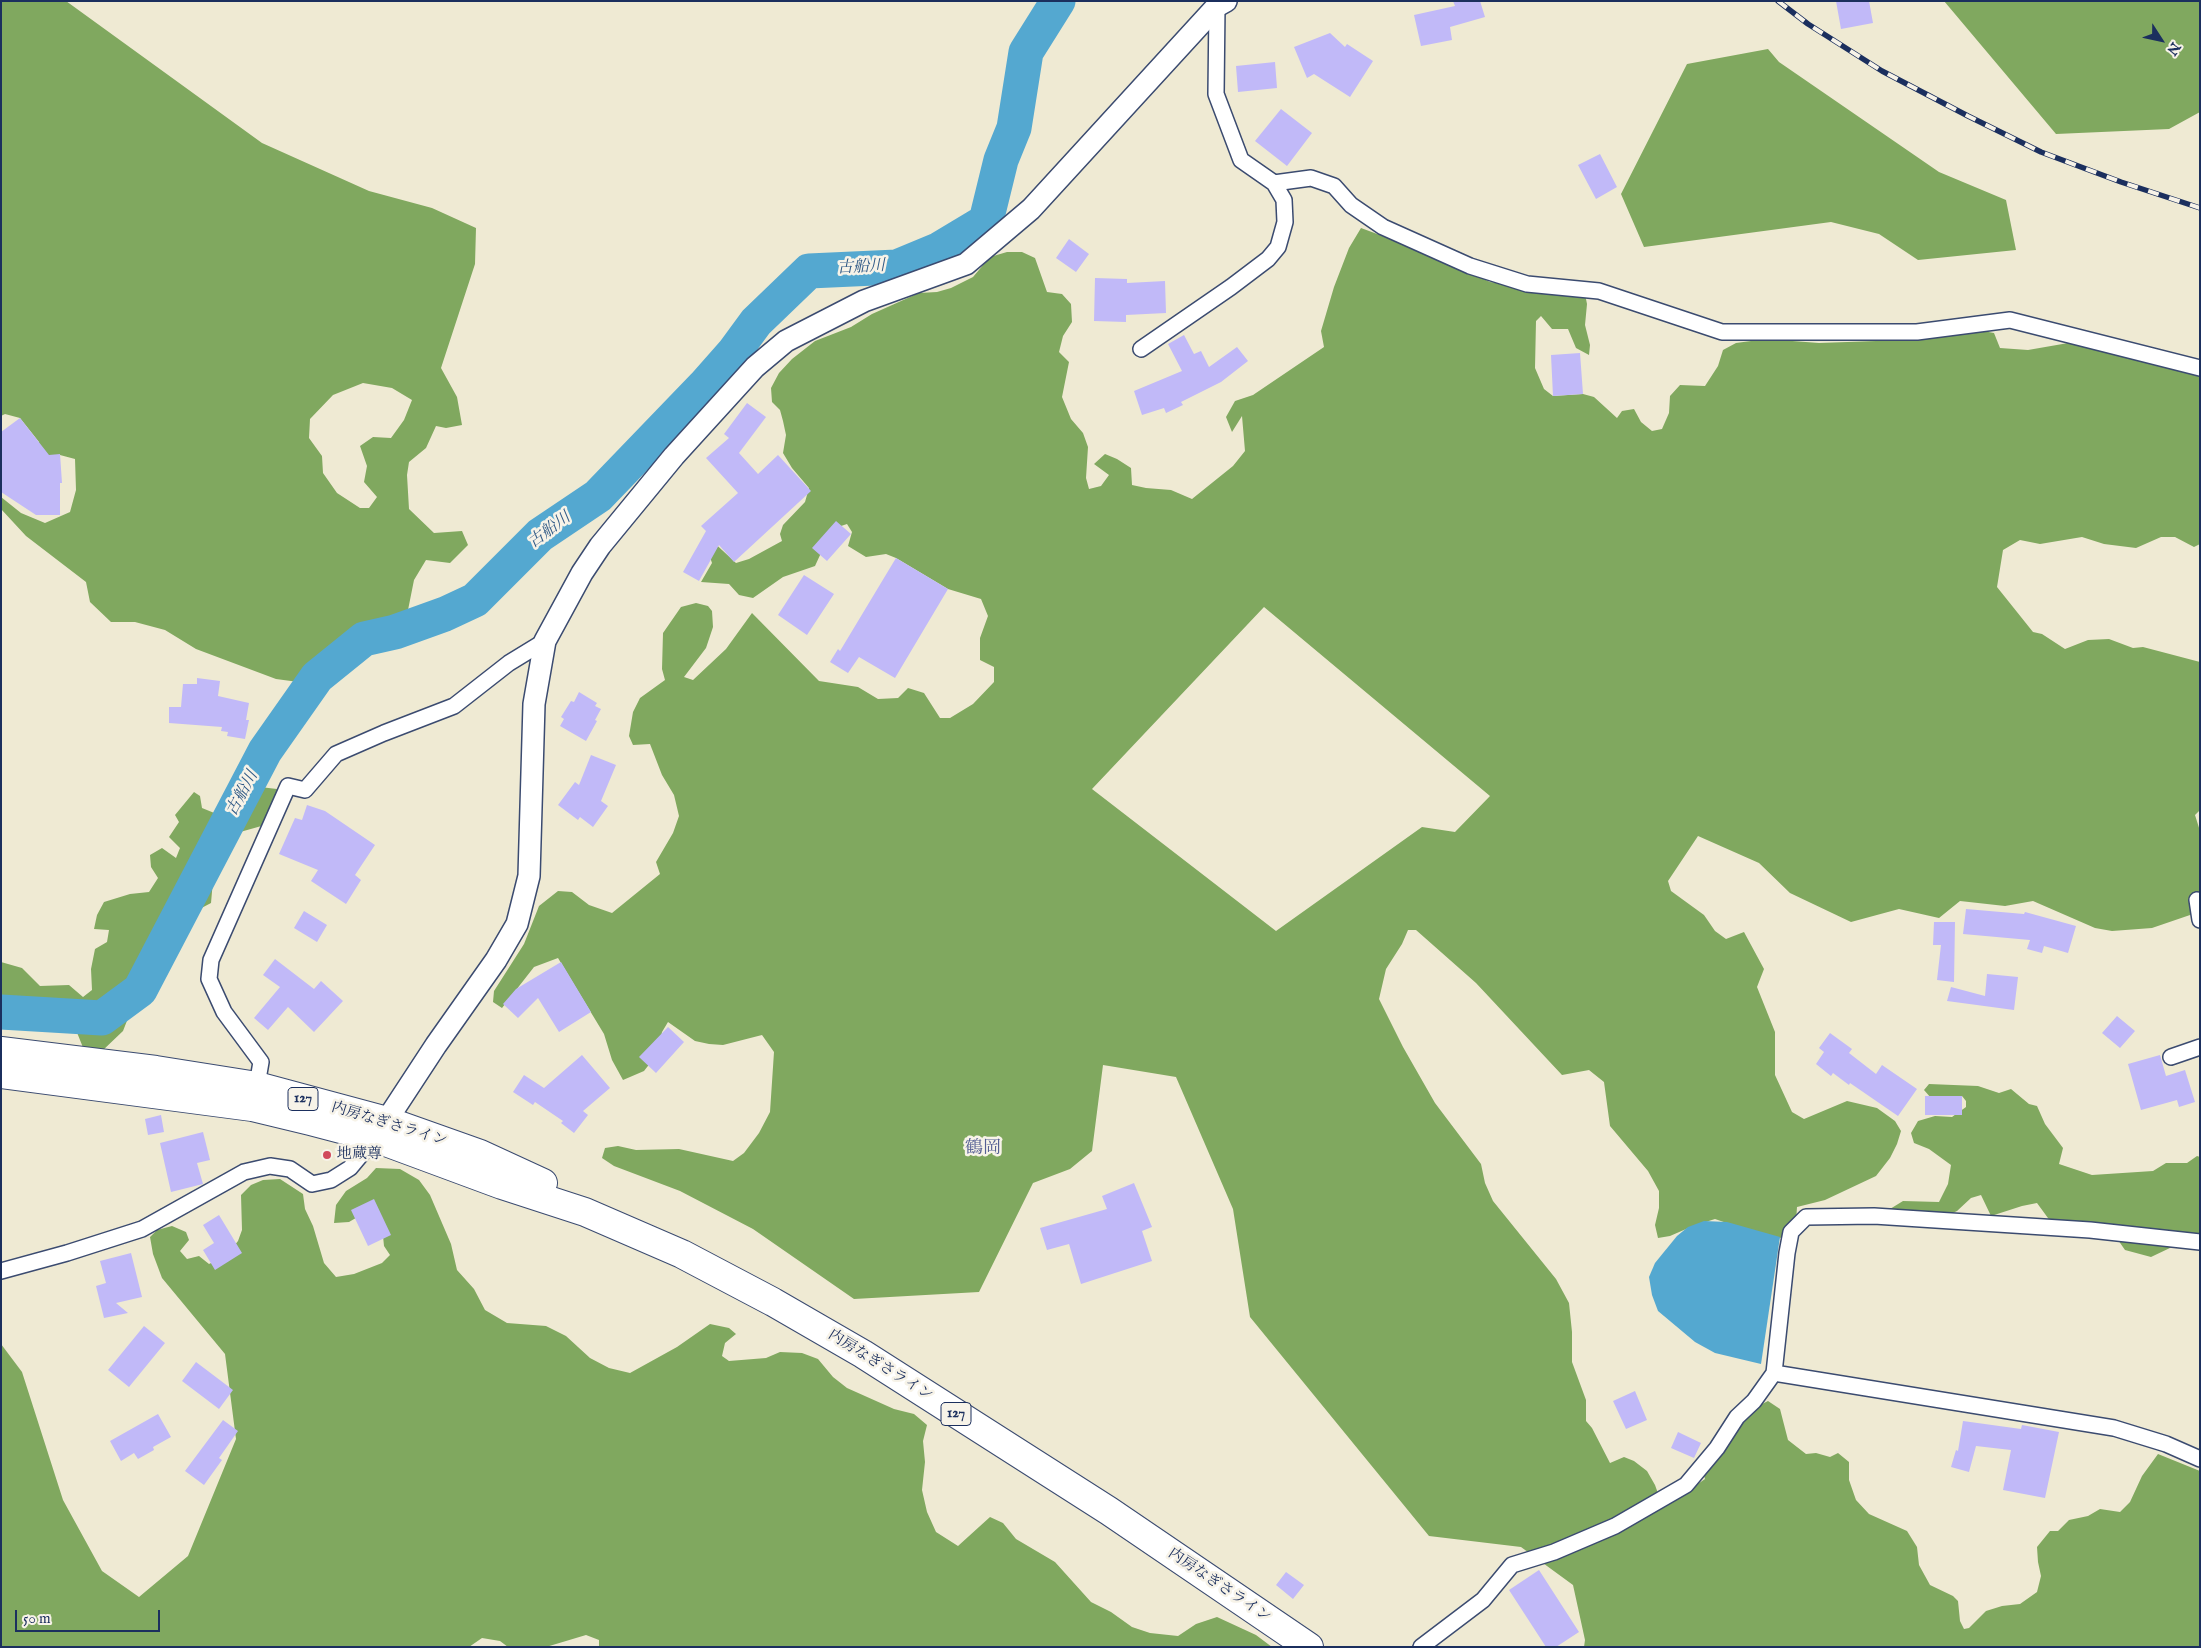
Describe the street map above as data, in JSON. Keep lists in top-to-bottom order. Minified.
{"streets":{"highway":["127","内房なぎさライン"]},"districts":["鶴岡"],"water":["古船川"],"places":["地蔵尊"],"scale_bar":"50 m","north":"bottom right"}
